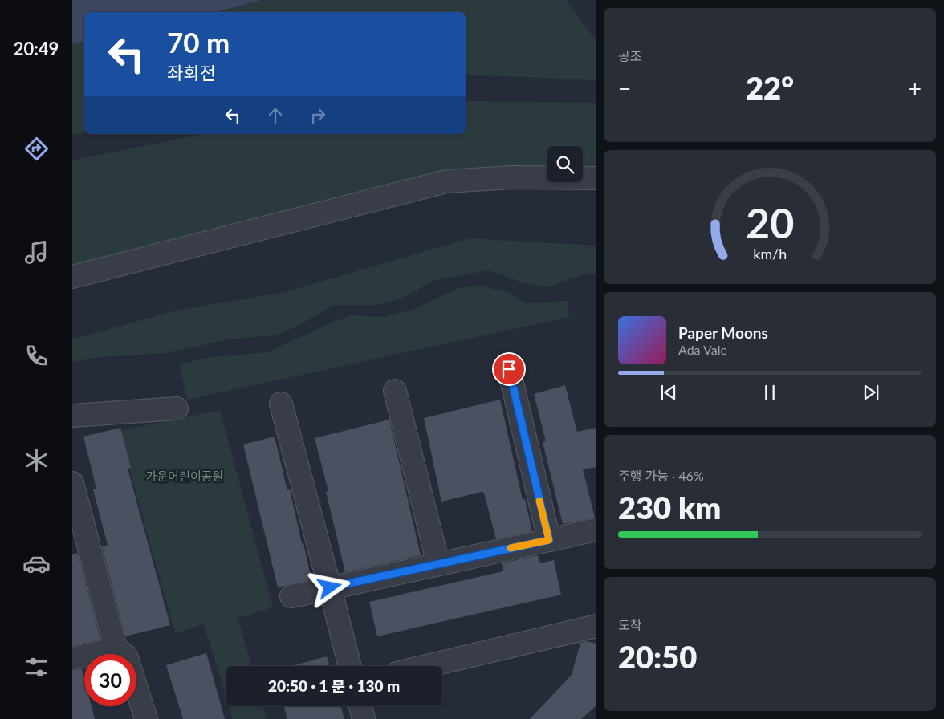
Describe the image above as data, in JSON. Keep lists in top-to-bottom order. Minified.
{"parks":["가운어린이공원"],"page":{"tabs":"20:49","tile":["공조",["주행 가능 · 46%","230 km"],["도착","20:50"]],"turn":["70 m","좌회전"],"heat":["−","22°","+"],"song":["Paper Moons","Ada Vale"],"limit":"30","trip":"20:50 · 1 분 · 130 m","gauge":["20","km/h"]}}
